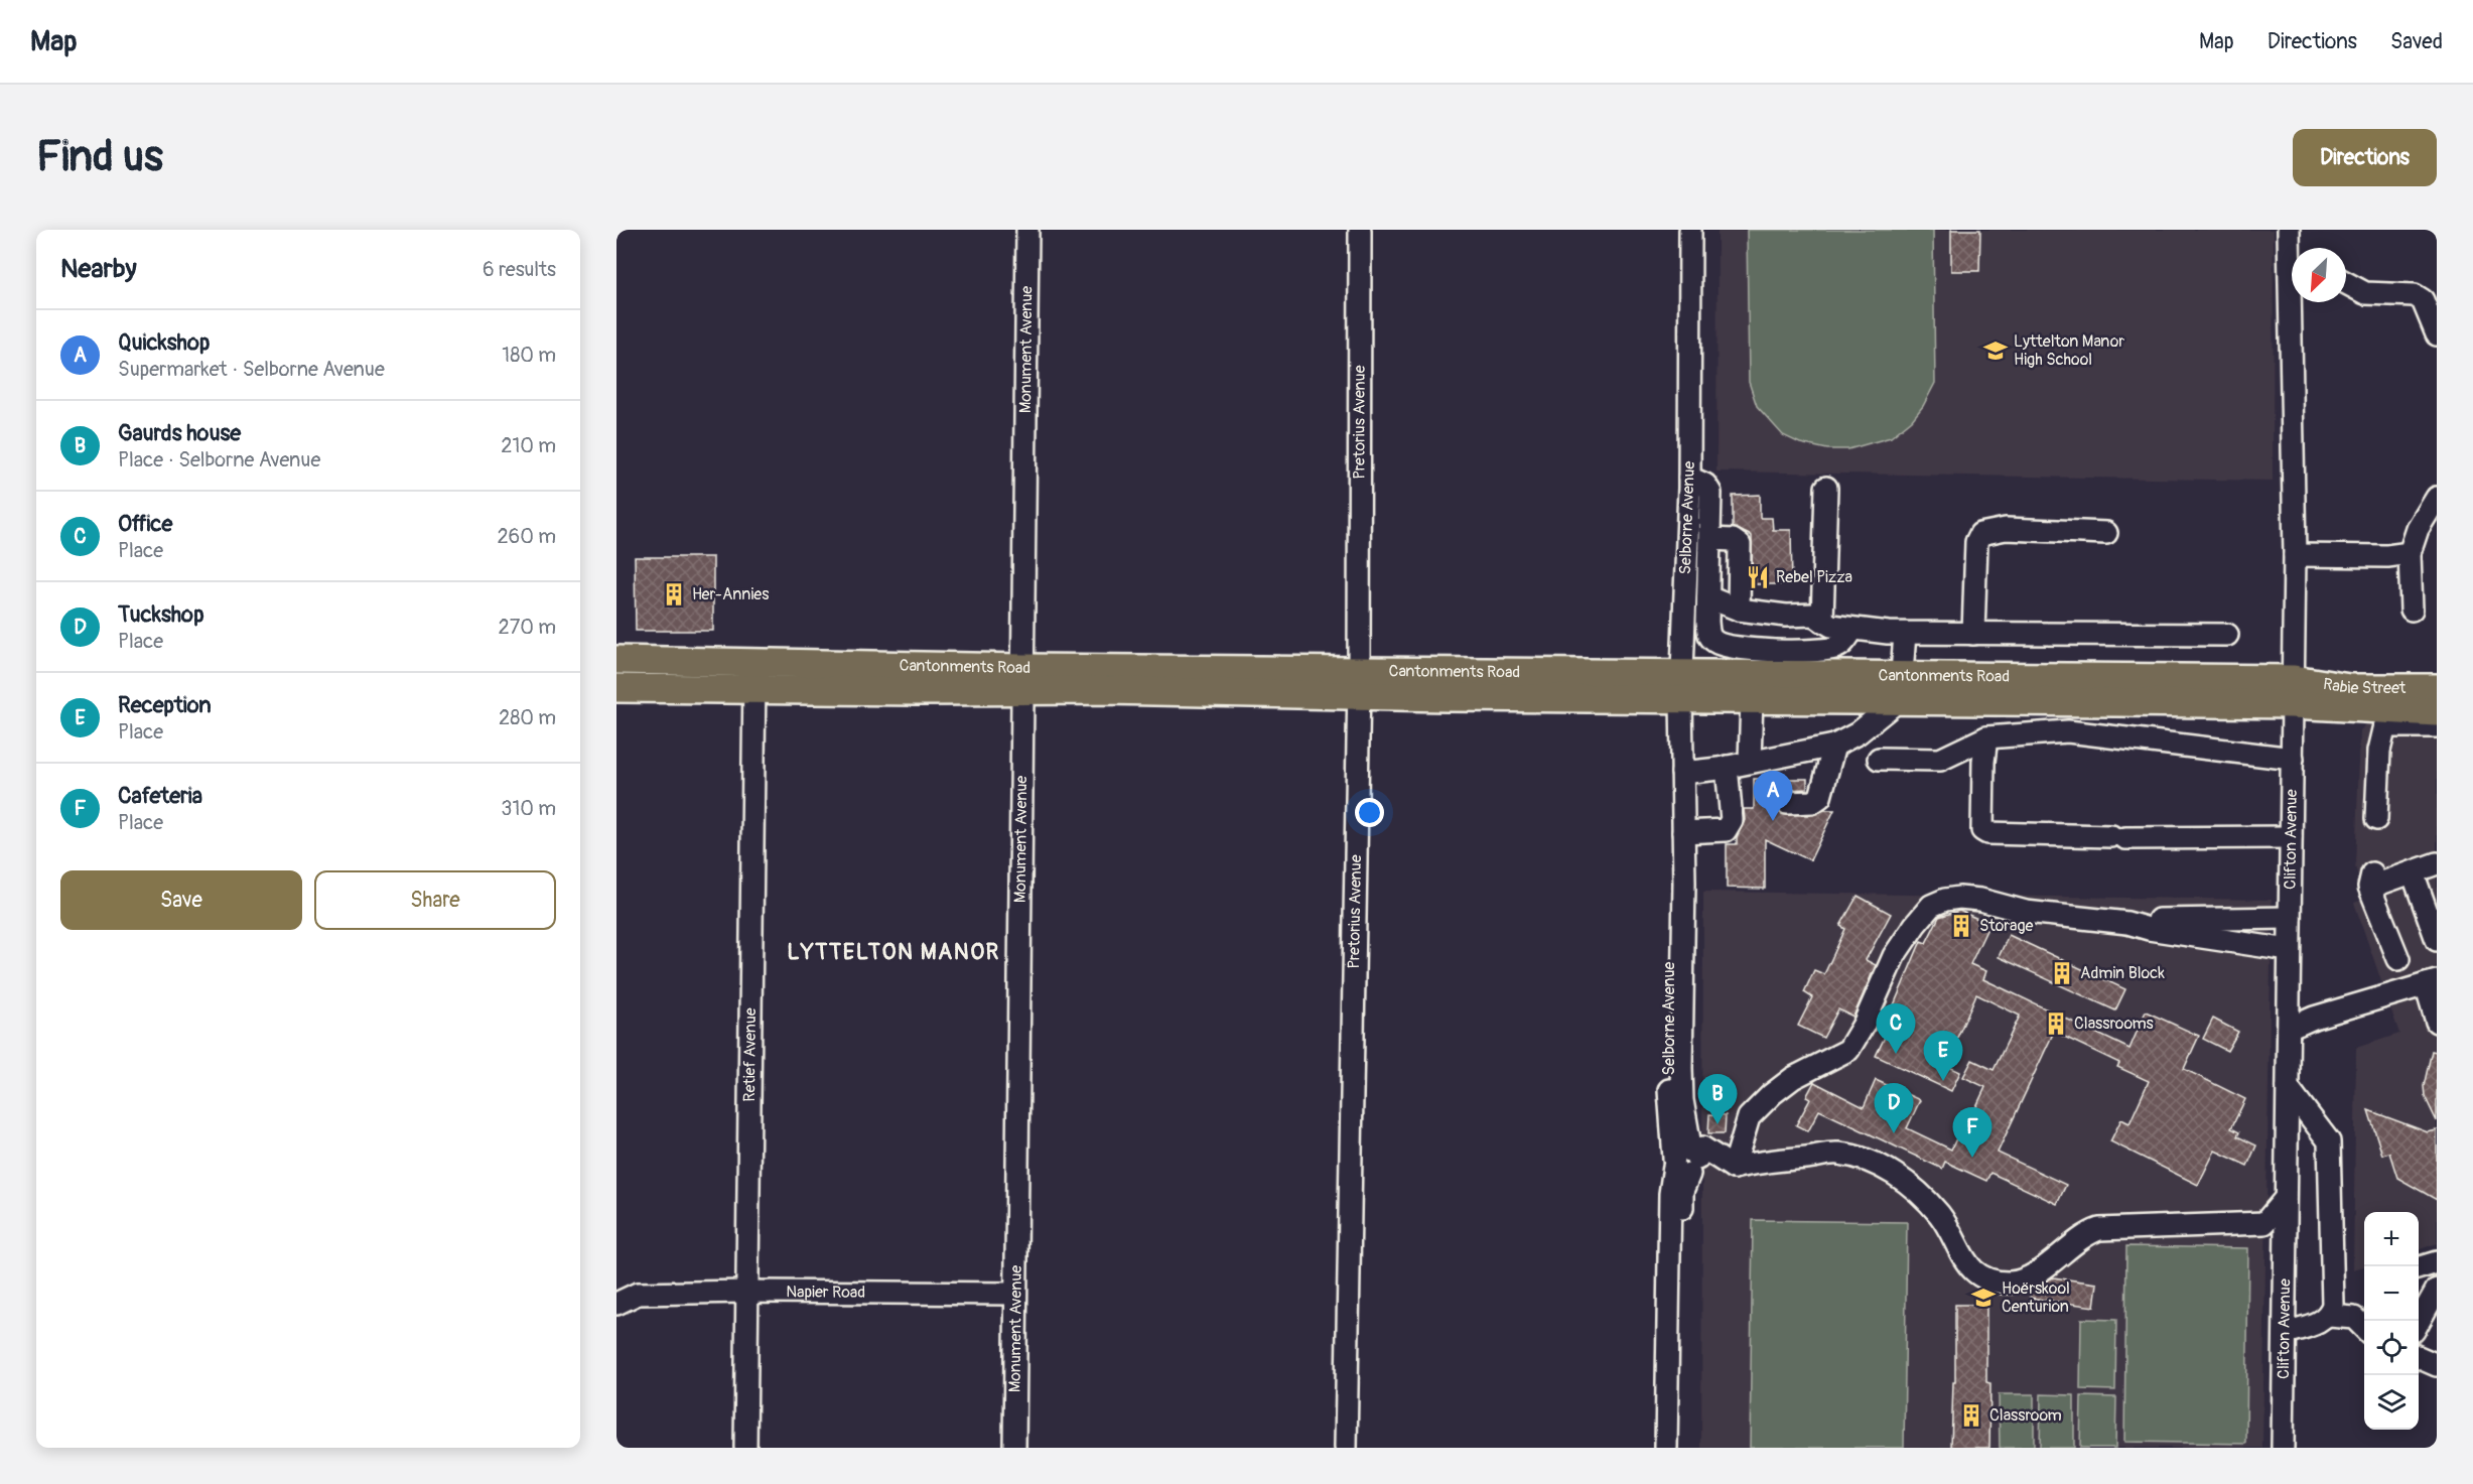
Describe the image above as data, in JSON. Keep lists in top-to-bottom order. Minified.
{"streets":{"main road":["Cantonments Road","Rabie Street"],"street":["Monument Avenue","Pretorius Avenue","Selborne Avenue","Clifton Avenue","Retief Avenue","Napier Road"]},"crossings":[["Monument Avenue","Cantonments Road"],["Monument Avenue","Napier Road"],["Pretorius Avenue","Cantonments Road"],["Selborne Avenue","Cantonments Road"],["Cantonments Road","Rabie Street"],["Cantonments Road","Clifton Avenue"],["Cantonments Road","Retief Avenue"],["Rabie Street","Clifton Avenue"],["Retief Avenue","Napier Road"]],"districts":["LYTTELTON MANOR"],"places":{"school or university":["Lyttelton Manor High School","Hoërskool Centurion"],"restaurant":["Rebel Pizza"],"building":["Her-Annies","Storage","Admin Block","Classrooms","Classroom"]},"north":"bottom left","page":{"header":"Map","nav":["Map","Directions","Saved"],"buttons":["Directions",["Save","Share"]],"title":"Find us","heading":["Nearby","6 results"],"list":[{"mark":"A","name":"Quickshop","note":"Supermarket · Selborne Avenue","value":"180 m"},{"mark":"B","name":"Gaurds house","note":"Place · Selborne Avenue","value":"210 m"},{"mark":"C","name":"Office","note":"Place","value":"260 m"},{"mark":"D","name":"Tuckshop","note":"Place","value":"270 m"},{"mark":"E","name":"Reception","note":"Place","value":"280 m"},{"mark":"F","name":"Cafeteria","note":"Place","value":"310 m"}],"pins":["A","C","E","B","D","F"],"map_buttons":["+","−"]}}
